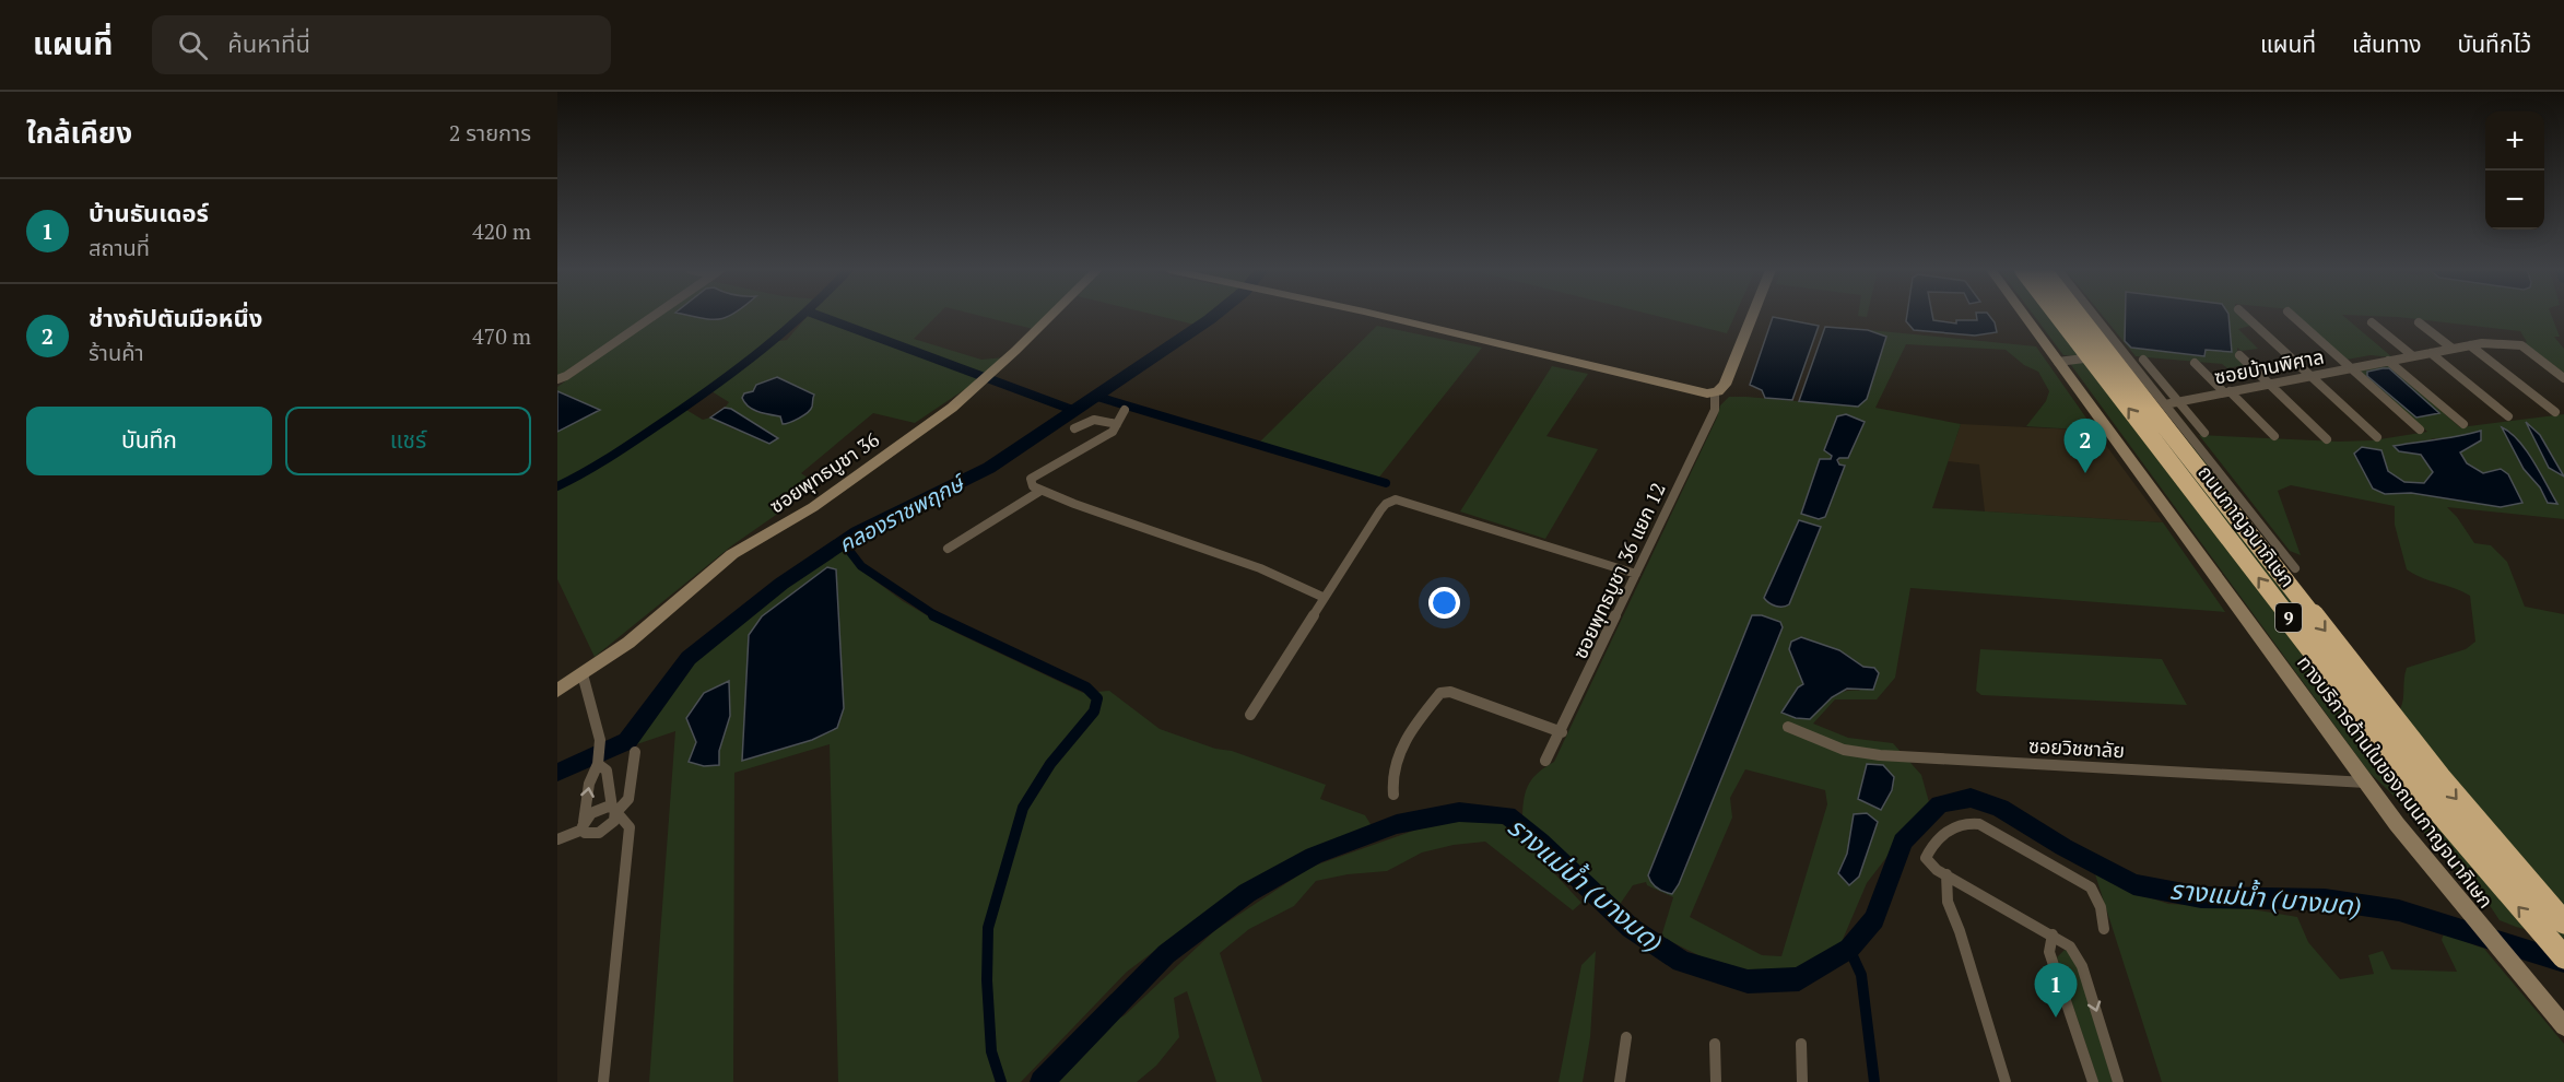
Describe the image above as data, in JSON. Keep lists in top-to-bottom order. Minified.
{"streets":{"highway":["ถนนกาญจนาภิเษก","9"],"street":["ซอยบ้านพิศาล","ซอยพุทธบูชา 36","ซอยพุทธบูชา 36 แยก 12","ซอยวิชชาลัย","ทางบริการด้านในของถนนกาญจนาภิเษก"]},"crossings":[["ซอยวิชชาลัย","ทางบริการด้านในของถนนกาญจนาภิเษก"]],"water":["คลองราชพฤกษ์","รางแม่น้ำ (บางมด)"],"page":{"header":"แผนที่","search":"ค้นหาที่นี่","nav":["แผนที่","เส้นทาง","บันทึกไว้"],"heading":["ใกล้เคียง","2 รายการ"],"map_buttons":["+","−"],"list":[{"mark":"1","name":"บ้านธันเดอร์","note":"สถานที่","value":"420 m"},{"mark":"2","name":"ช่างกัปตันมือหนึ่ง","note":"ร้านค้า","value":"470 m"}],"buttons":["บันทึก","แชร์"],"pins":["2","1"]}}
